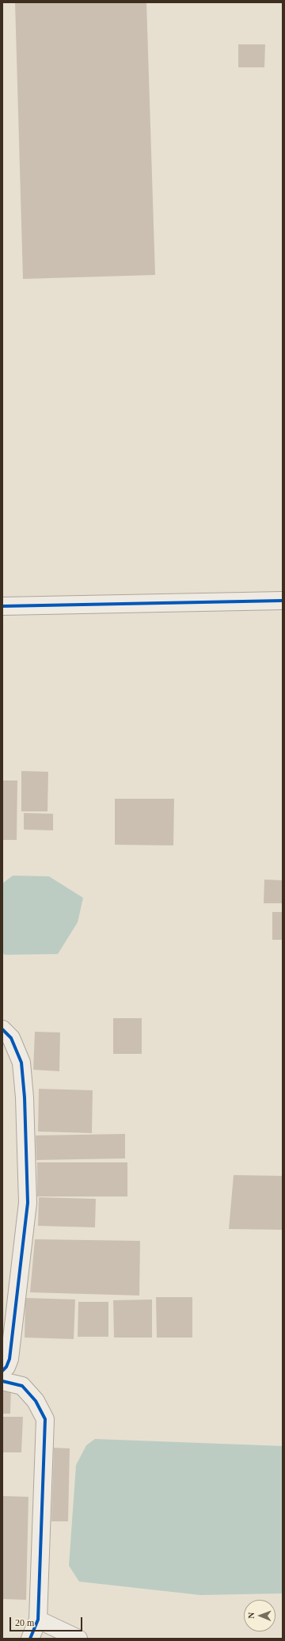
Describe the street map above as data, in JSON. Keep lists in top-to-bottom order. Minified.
{"scale_bar":"20 m","north":"left"}
